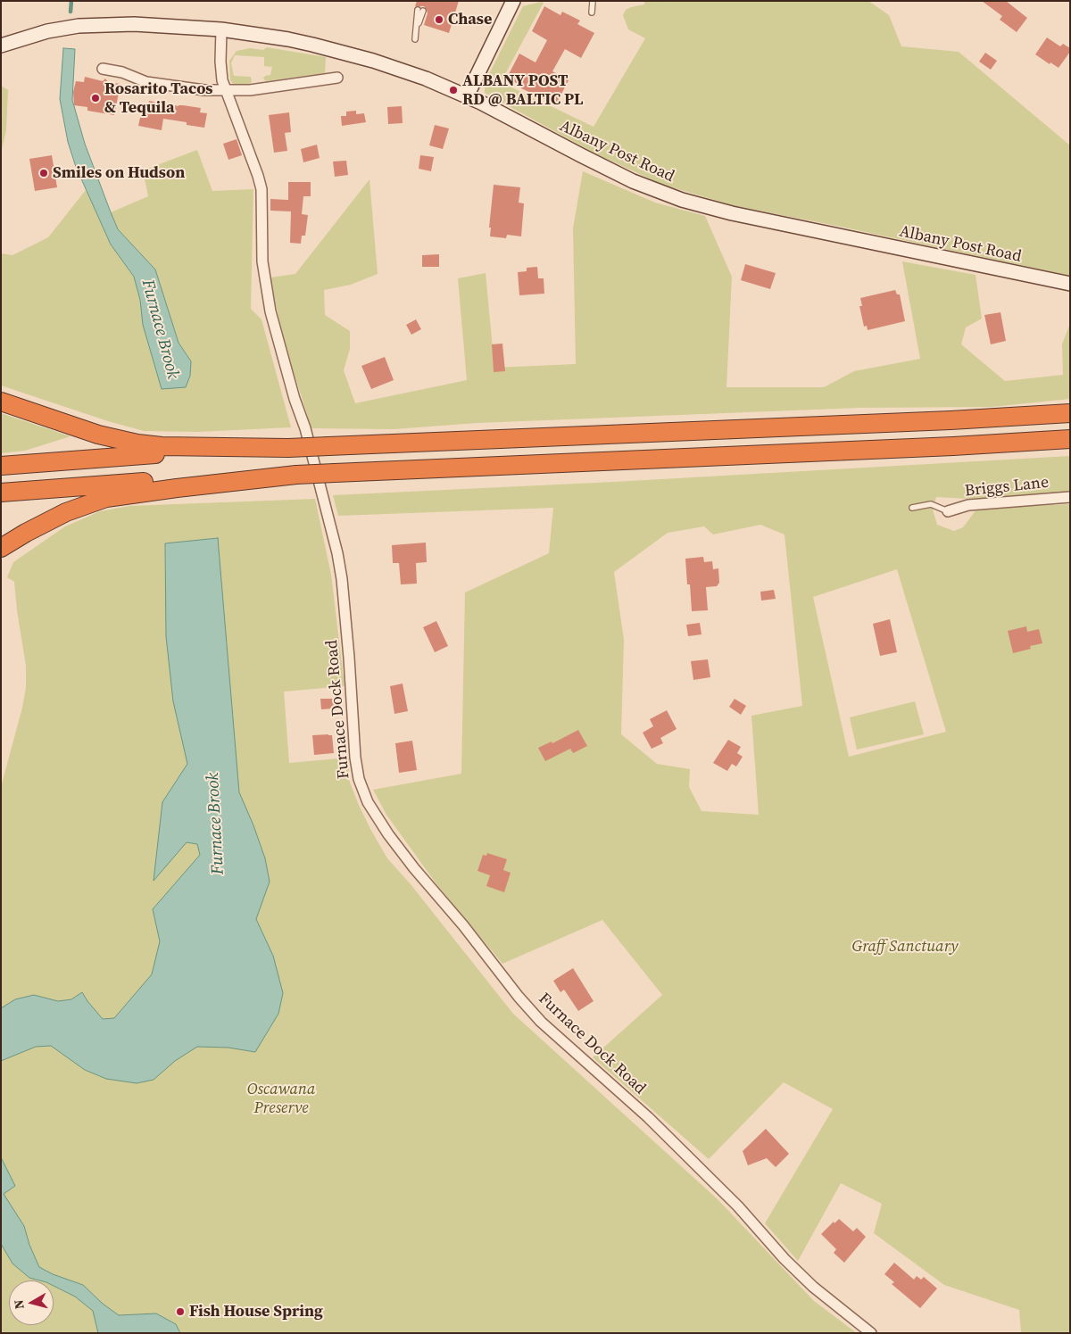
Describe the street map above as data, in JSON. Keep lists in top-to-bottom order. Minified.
{"streets":{"main road":["Albany Post Road"],"street":["Briggs Lane","Furnace Dock Road"]},"crossings":[["Albany Post Road","Furnace Dock Road"]],"water":["Furnace Brook"],"parks":["Graff Sanctuary","Oscawana Preserve"],"places":["Chase","ALBANY POST RD @ BALTIC PL","Rosarito Tacos & Tequila","Smiles on Hudson","Fish House Spring"],"north":"left"}
